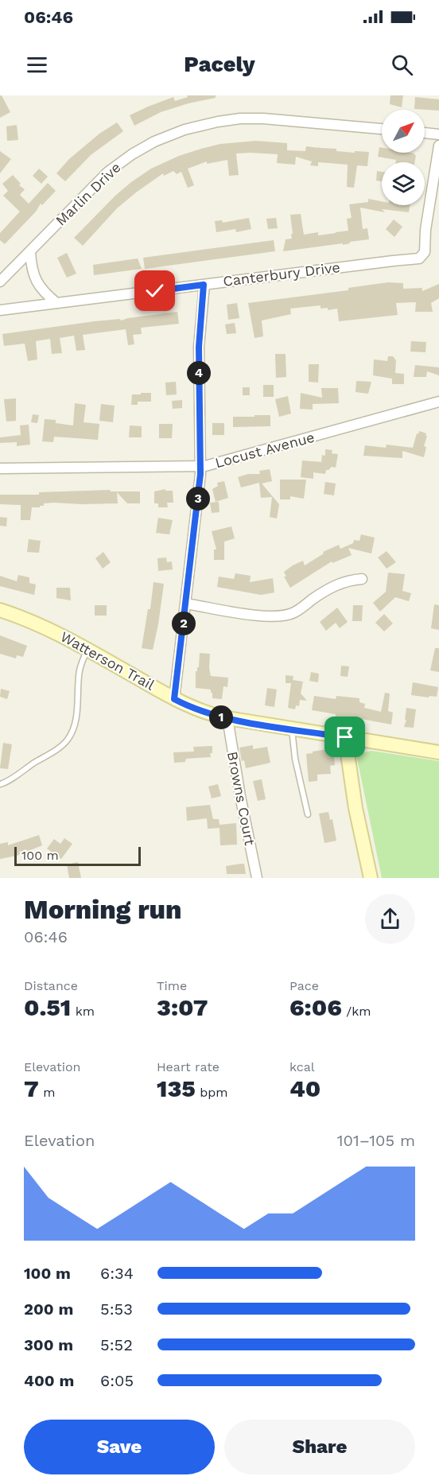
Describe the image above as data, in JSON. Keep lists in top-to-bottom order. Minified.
{"streets":{"main road":["Watterson Trail"],"street":["Marlin Drive","Canterbury Drive","Locust Avenue","Browns Court"]},"crossings":[["Watterson Trail","Browns Court"]],"scale_bar":"100 m","north":"top right","page":{"status":"06:46","header":"Pacely","pins":["4","3","2","1"],"scale":"100 m","heading":["Morning run","06:46"],"stats":[["Distance","0.51 km"],["Time","3:07"],["Pace","6:06 /km"],["Elevation","7 m"],["Heart rate","135 bpm"],["kcal","40"]],"chart":["Elevation","101–105 m"],"list":[{"name":"100 m","note":"6:34"},{"name":"200 m","note":"5:53"},{"name":"300 m","note":"5:52"},{"name":"400 m","note":"6:05"}],"buttons":["Save","Share"]}}
